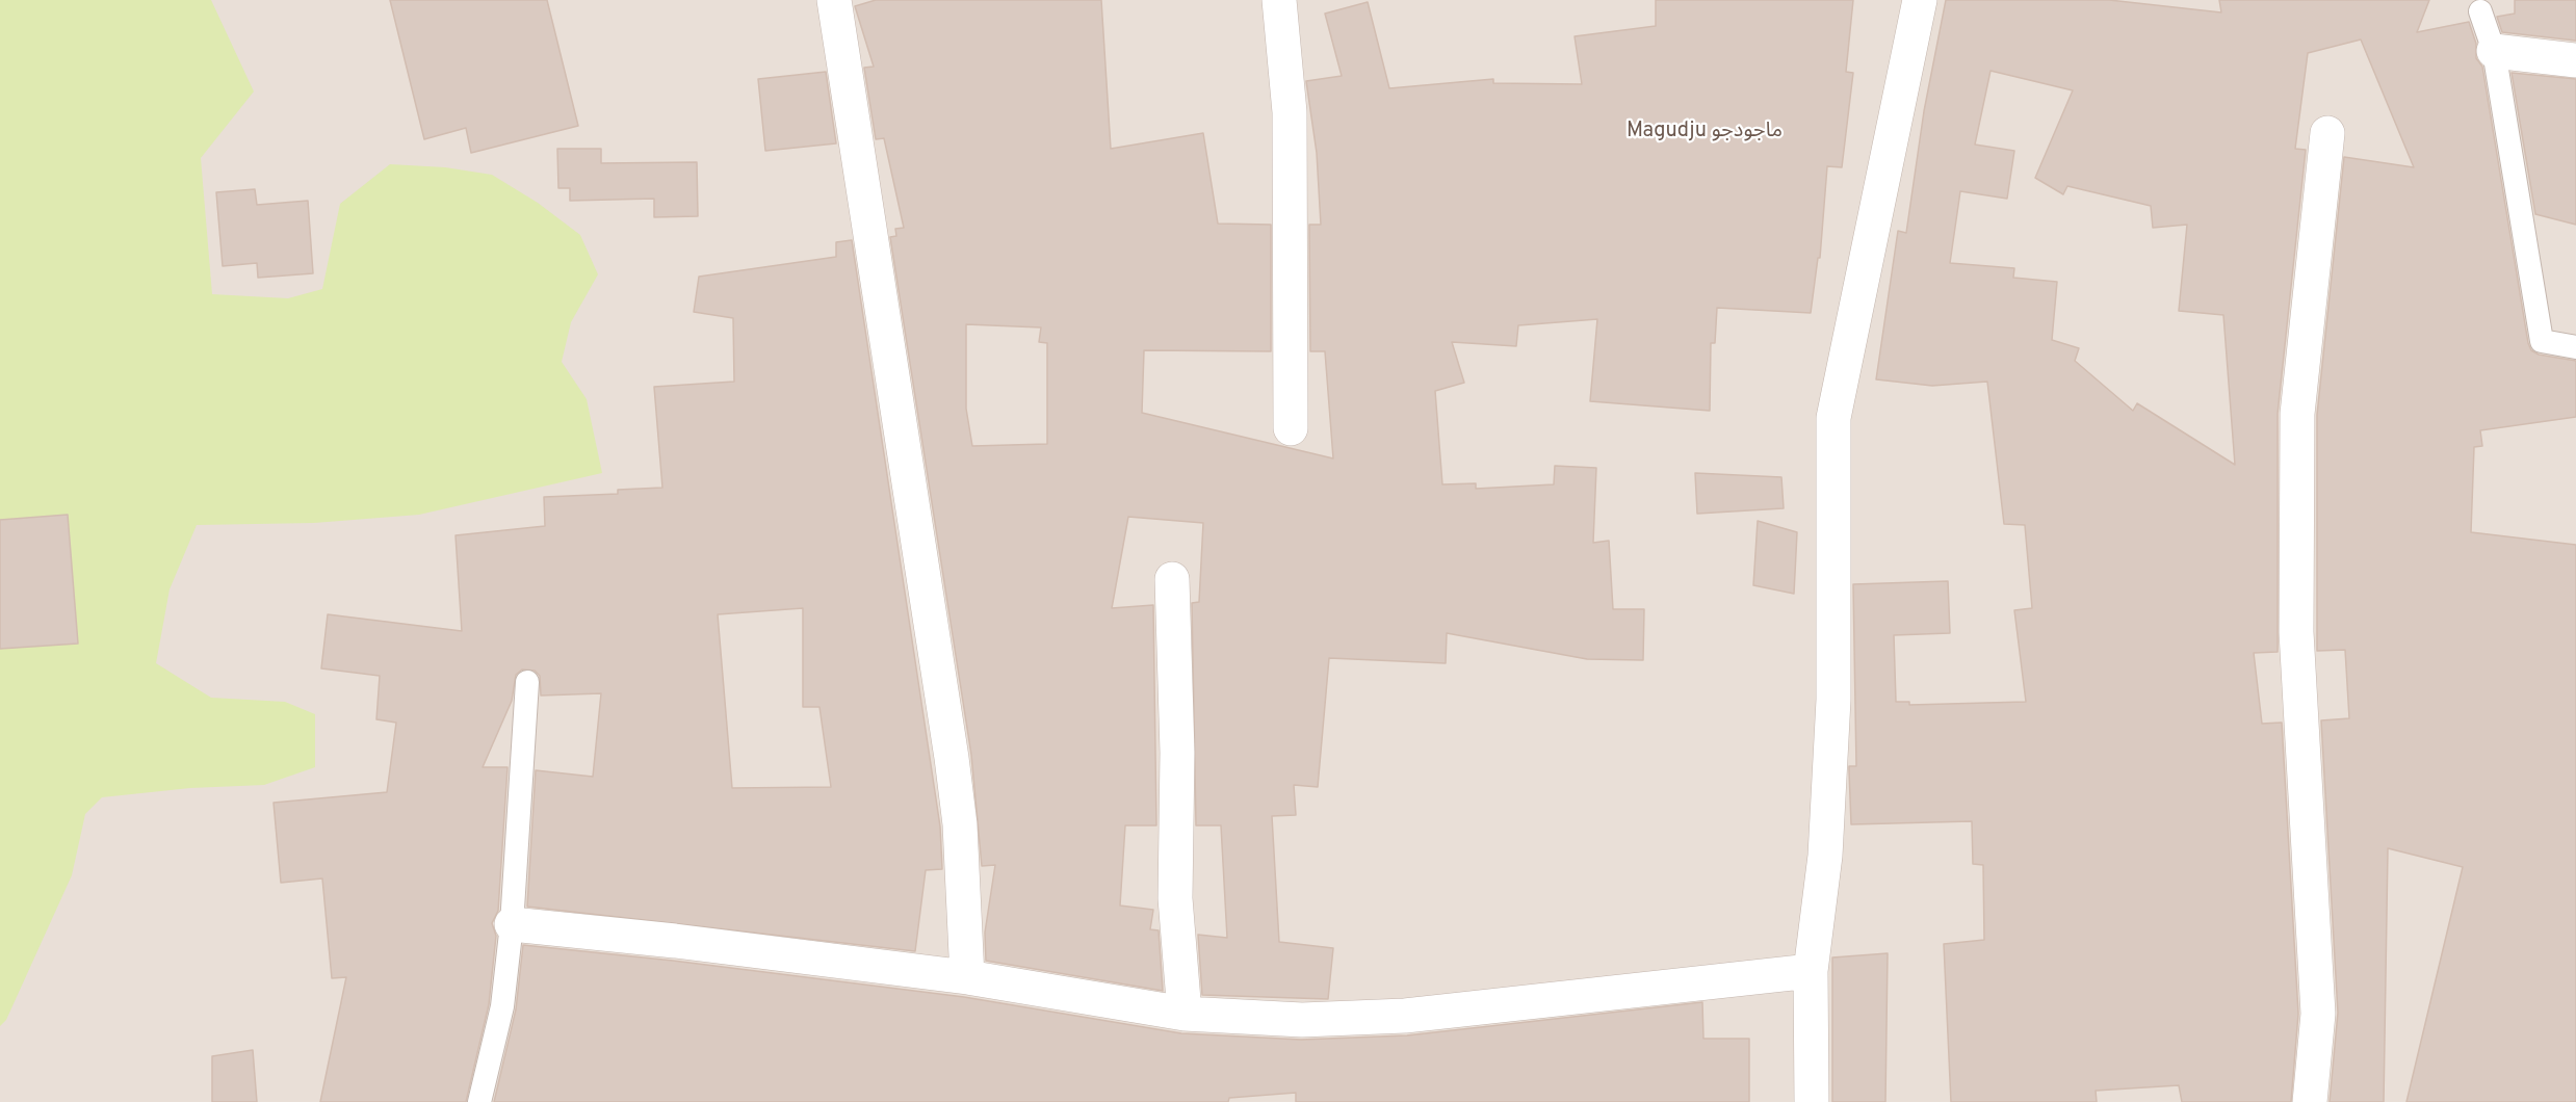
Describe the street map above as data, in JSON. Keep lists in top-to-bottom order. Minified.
{"districts":["Magudju ماجودجو"]}
